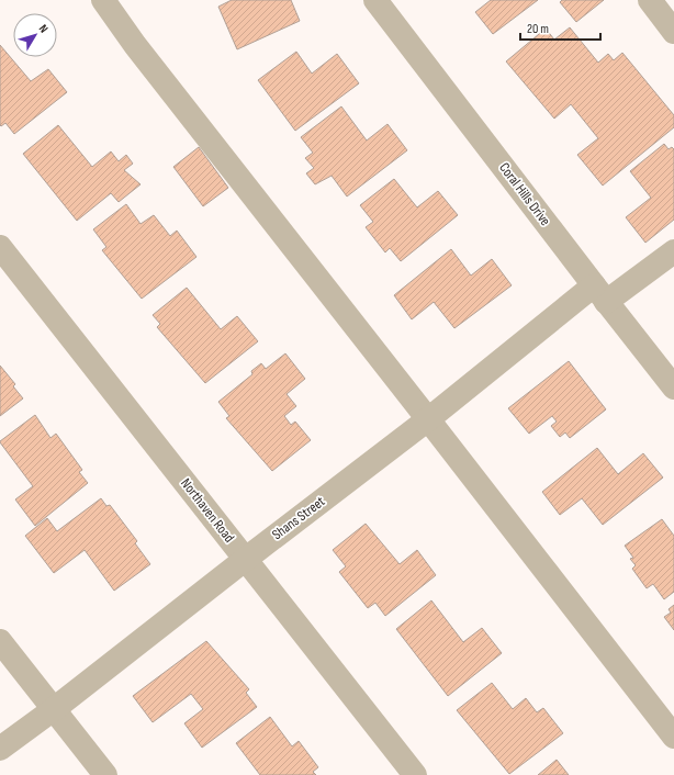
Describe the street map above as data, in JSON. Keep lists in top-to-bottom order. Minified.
{"streets":{"street":["Coral Hills Drive","Northaven Road","Shans Street"]},"crossings":[["Coral Hills Drive","Shans Street"],["Northaven Road","Shans Street"]],"scale_bar":"20 m","north":"top right"}
